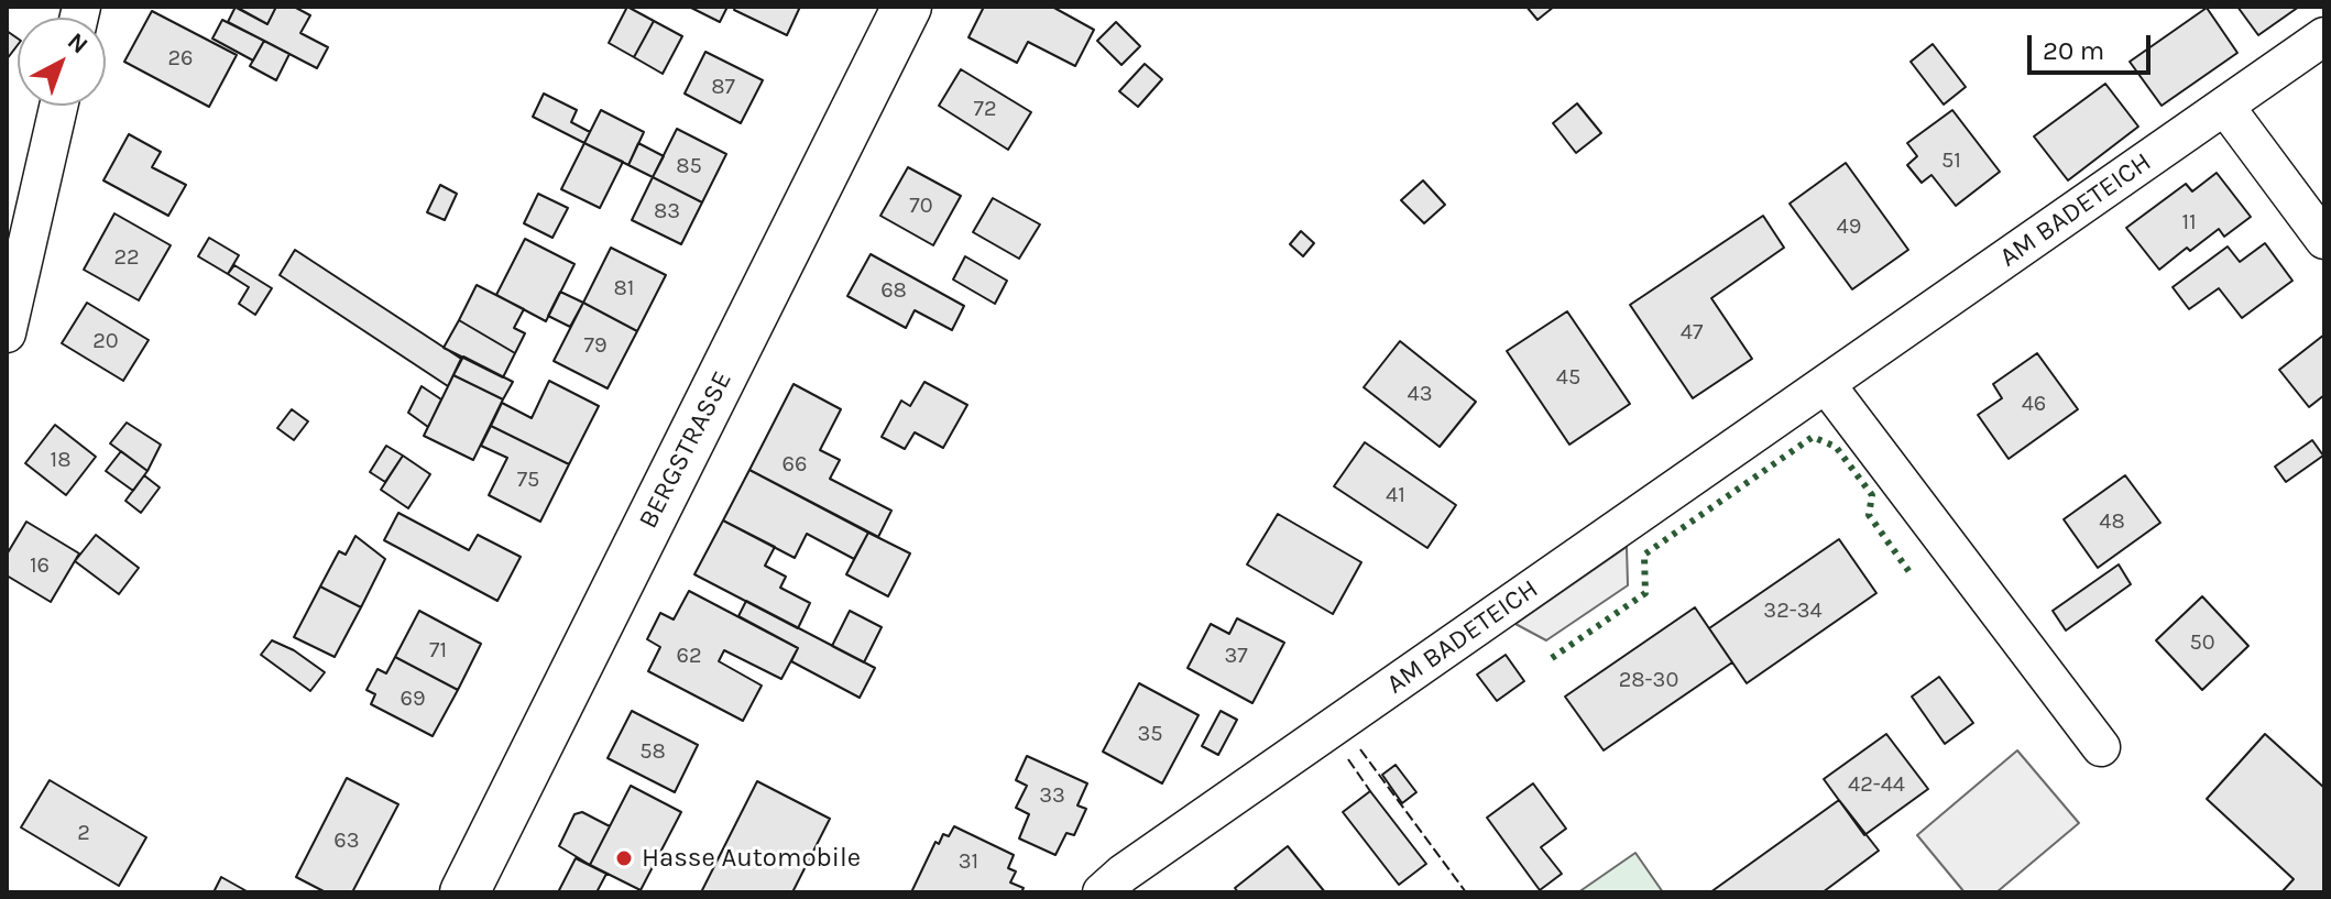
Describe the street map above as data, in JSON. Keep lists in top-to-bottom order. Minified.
{"streets":{"main road":["BERGSTRASSE"],"street":["AM BADETEICH"]},"places":["Hasse Automobile"],"house_numbers":["26","87","72","51","85","70","83","11","49","22","81","68","47","20","79","45","43","46","18","66","75","41","48","16","32-34","50","71","62","37","28-30","69","35","58","42-44","33","2","63","31"],"scale_bar":"20 m","north":"top right"}
